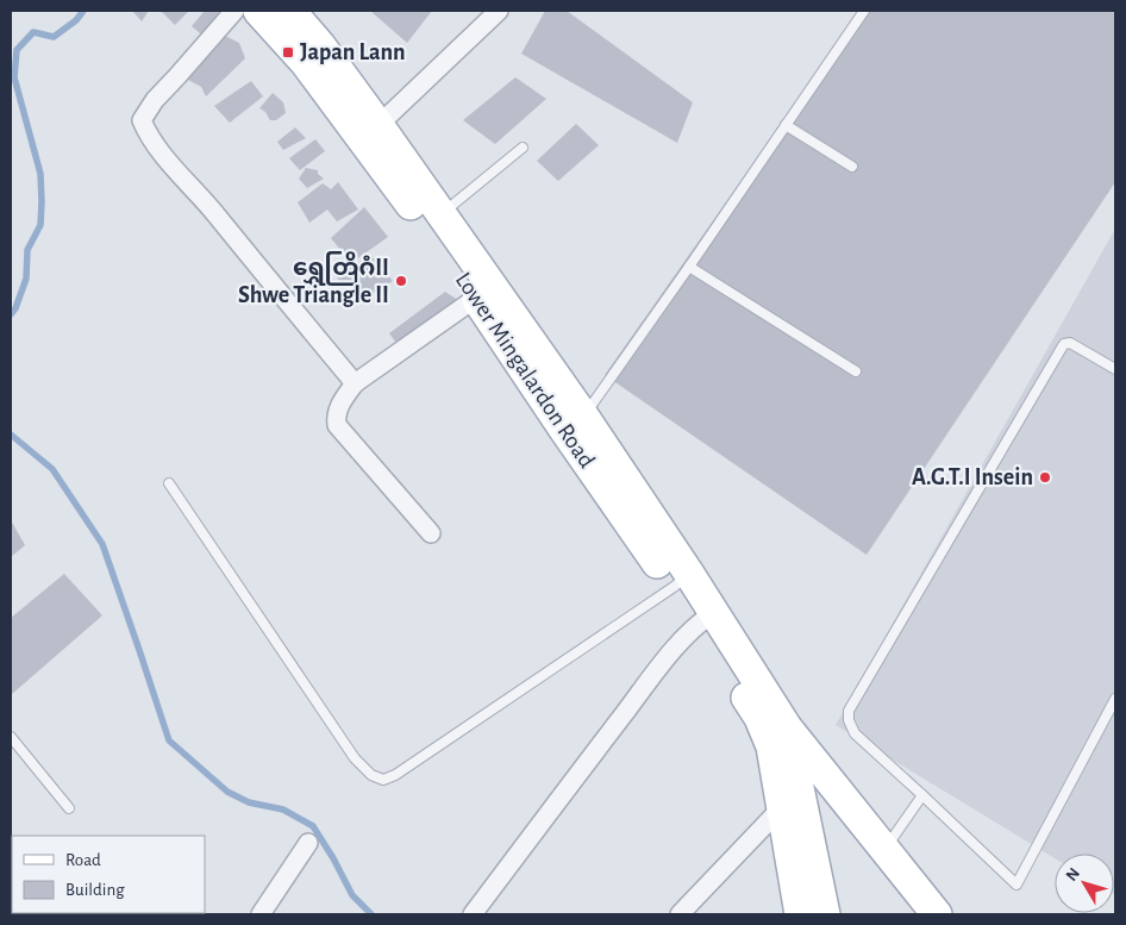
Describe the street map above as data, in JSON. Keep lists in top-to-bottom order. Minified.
{"streets":{"main road":["Lower Mingalardon Road"]},"places":{"transit":["Japan Lann"],"other":["ရွှေတြိဂံII Shwe Triangle II","A.G.T.I Insein"]},"legend":["Road","Building"],"north":"top left"}
